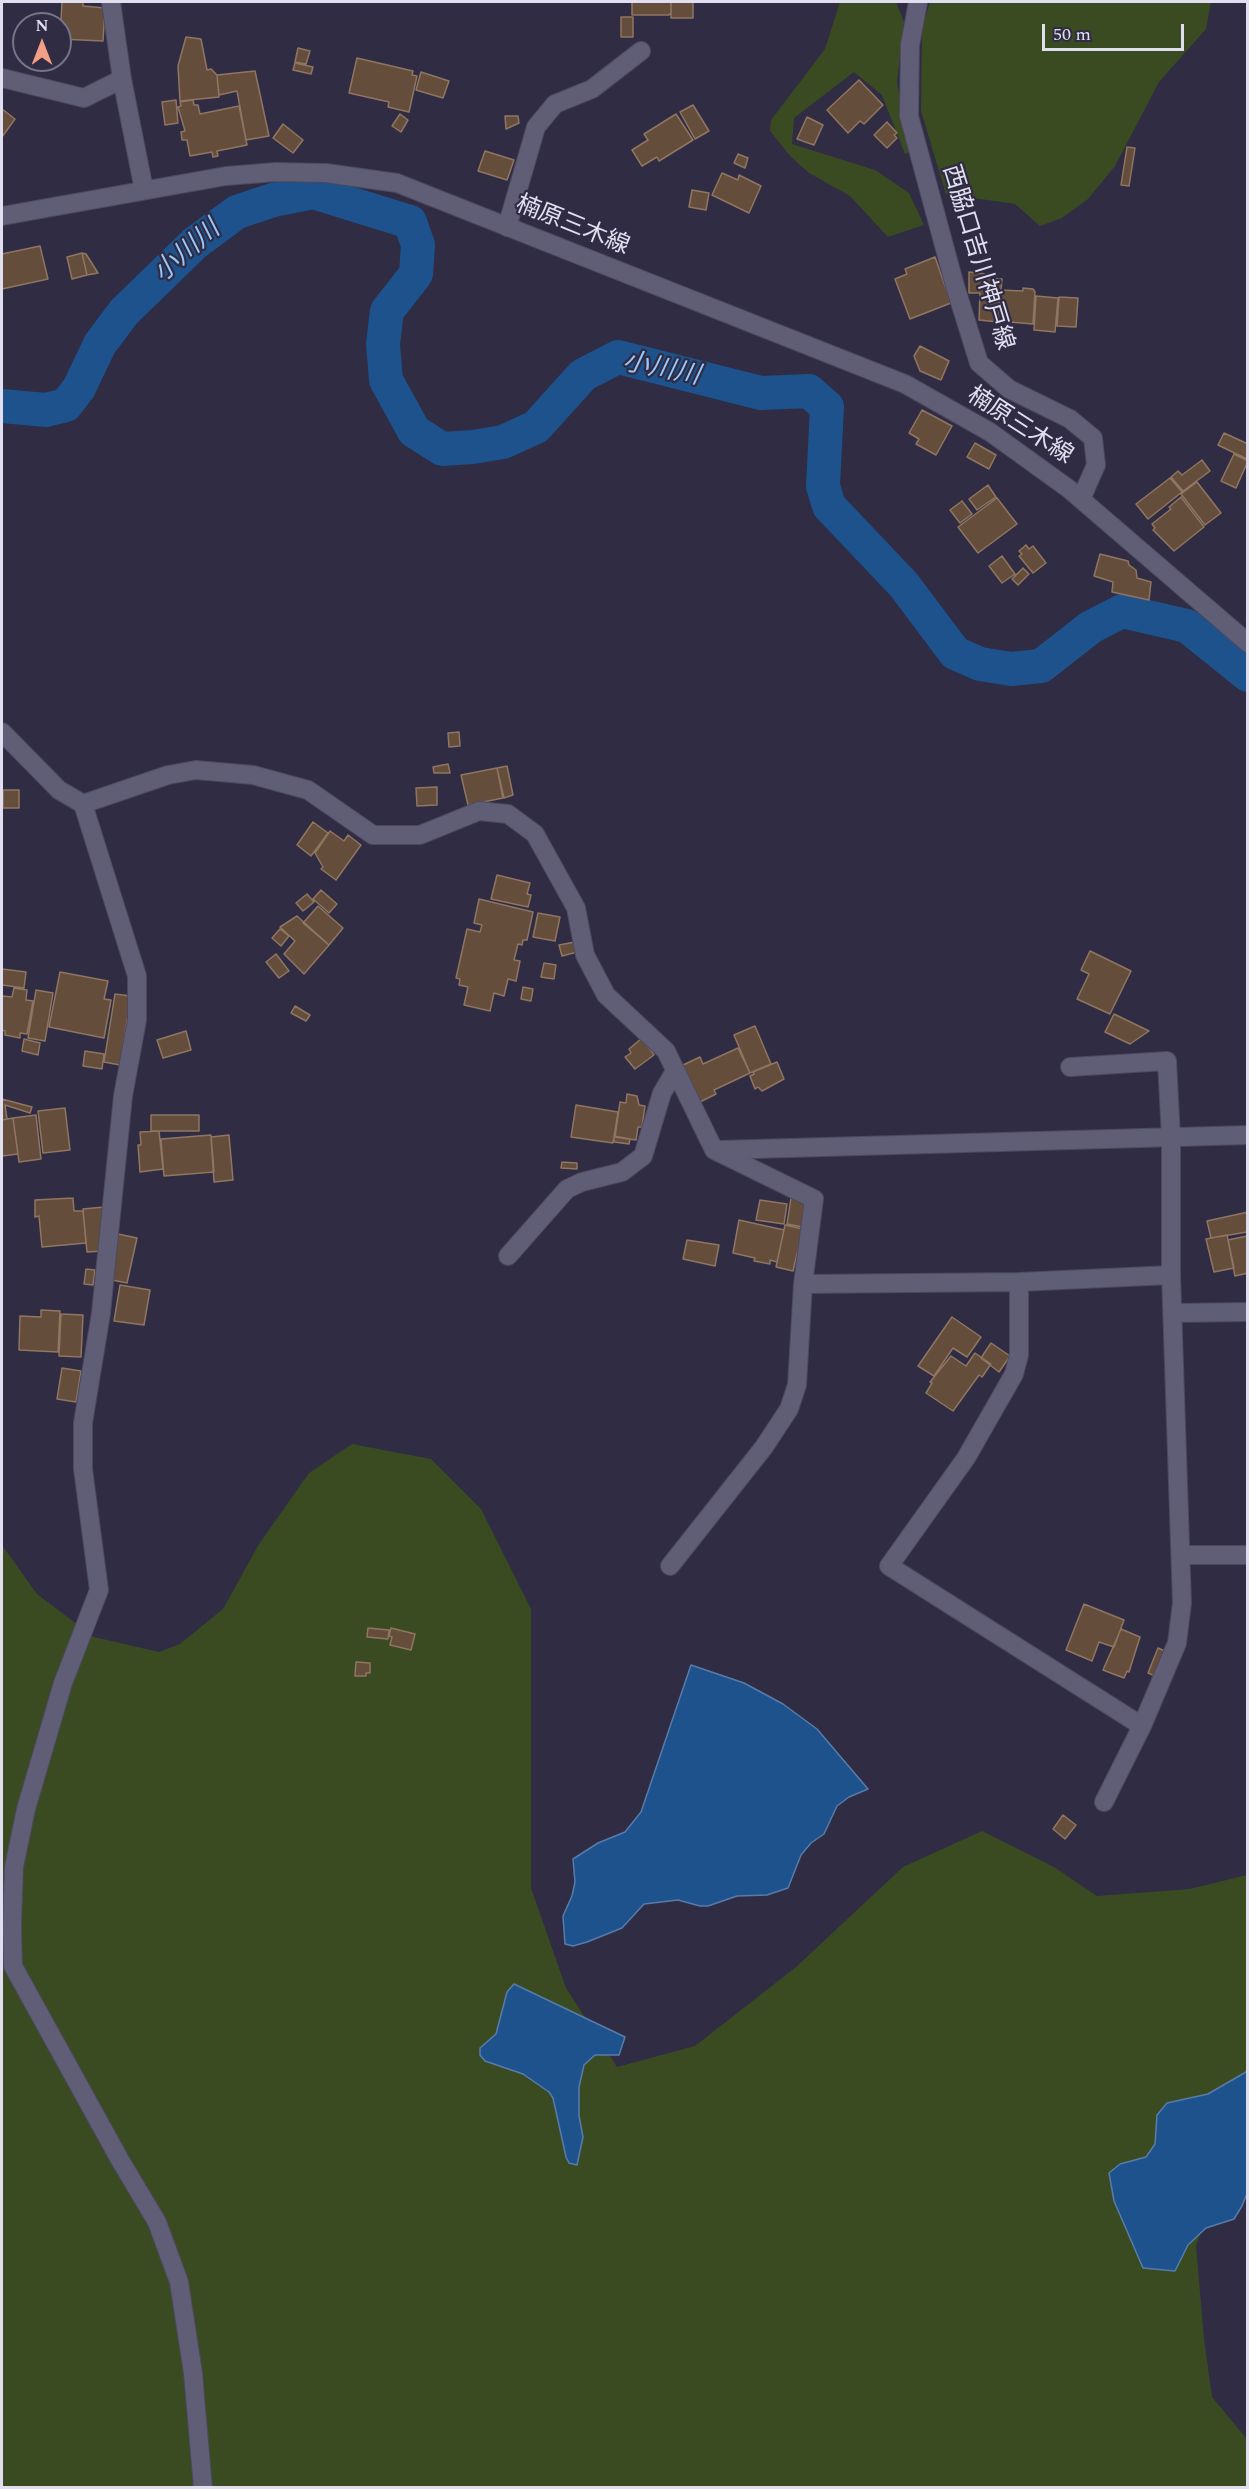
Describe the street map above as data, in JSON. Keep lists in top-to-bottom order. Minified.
{"streets":{"street":["楠原三木線","西脇口吉川神戸線"]},"crossings":[["楠原三木線","西脇口吉川神戸線"]],"water":["小川川"],"scale_bar":"50 m","north":"top"}
